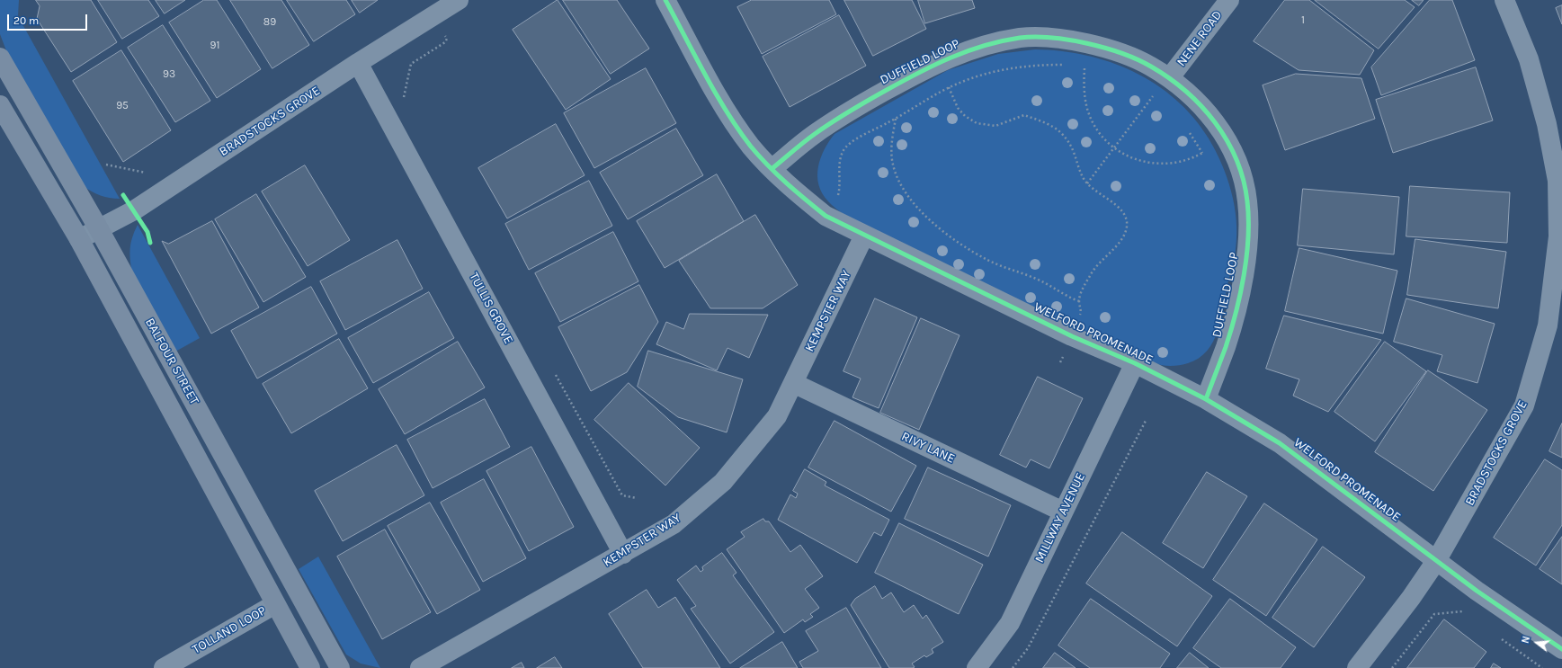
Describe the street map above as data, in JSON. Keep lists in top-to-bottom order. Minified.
{"streets":{"street":["NENE ROAD","DUFFIELD LOOP","BRADSTOCKS GROVE","TULLIS GROVE","KEMPSTER WAY","WELFORD PROMENADE","BALFOUR STREET","RIVY LANE","MILLWAY AVENUE","TOLLAND LOOP"]},"crossings":[["NENE ROAD","DUFFIELD LOOP"],["DUFFIELD LOOP","WELFORD PROMENADE"],["BRADSTOCKS GROVE","TULLIS GROVE"],["BRADSTOCKS GROVE","WELFORD PROMENADE"],["BRADSTOCKS GROVE","BALFOUR STREET"],["TULLIS GROVE","KEMPSTER WAY"],["KEMPSTER WAY","WELFORD PROMENADE"],["KEMPSTER WAY","RIVY LANE"],["WELFORD PROMENADE","MILLWAY AVENUE"],["BALFOUR STREET","TOLLAND LOOP"],["RIVY LANE","MILLWAY AVENUE"]],"house_numbers":["1","89","91","93","95"],"scale_bar":"20 m","north":"left"}
